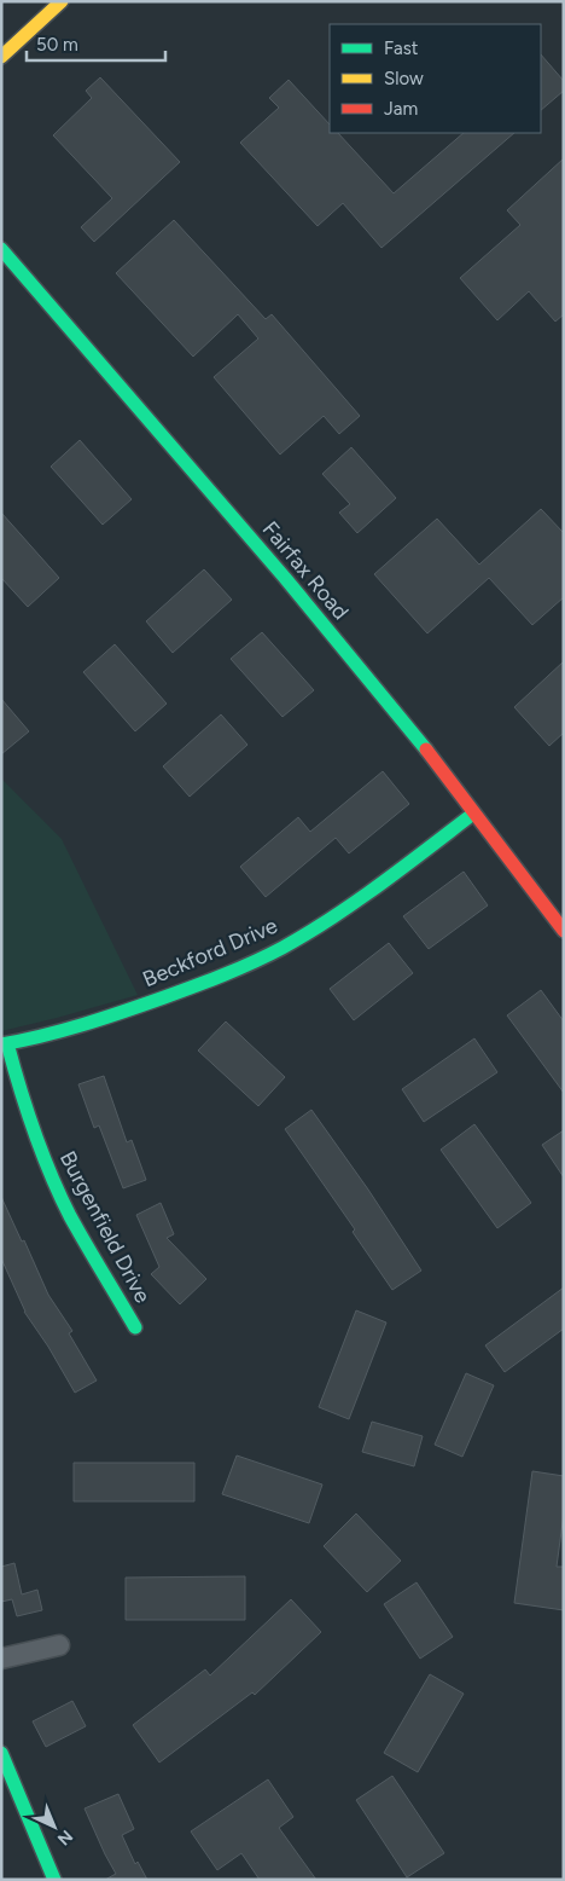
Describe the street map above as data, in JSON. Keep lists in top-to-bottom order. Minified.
{"streets":{"street":["Fairfax Road","Beckford Drive","Burgenfield Drive"]},"crossings":[["Fairfax Road","Beckford Drive"],["Beckford Drive","Burgenfield Drive"]],"legend":["Fast","Slow","Jam"],"scale_bar":"50 m","north":"bottom right"}
